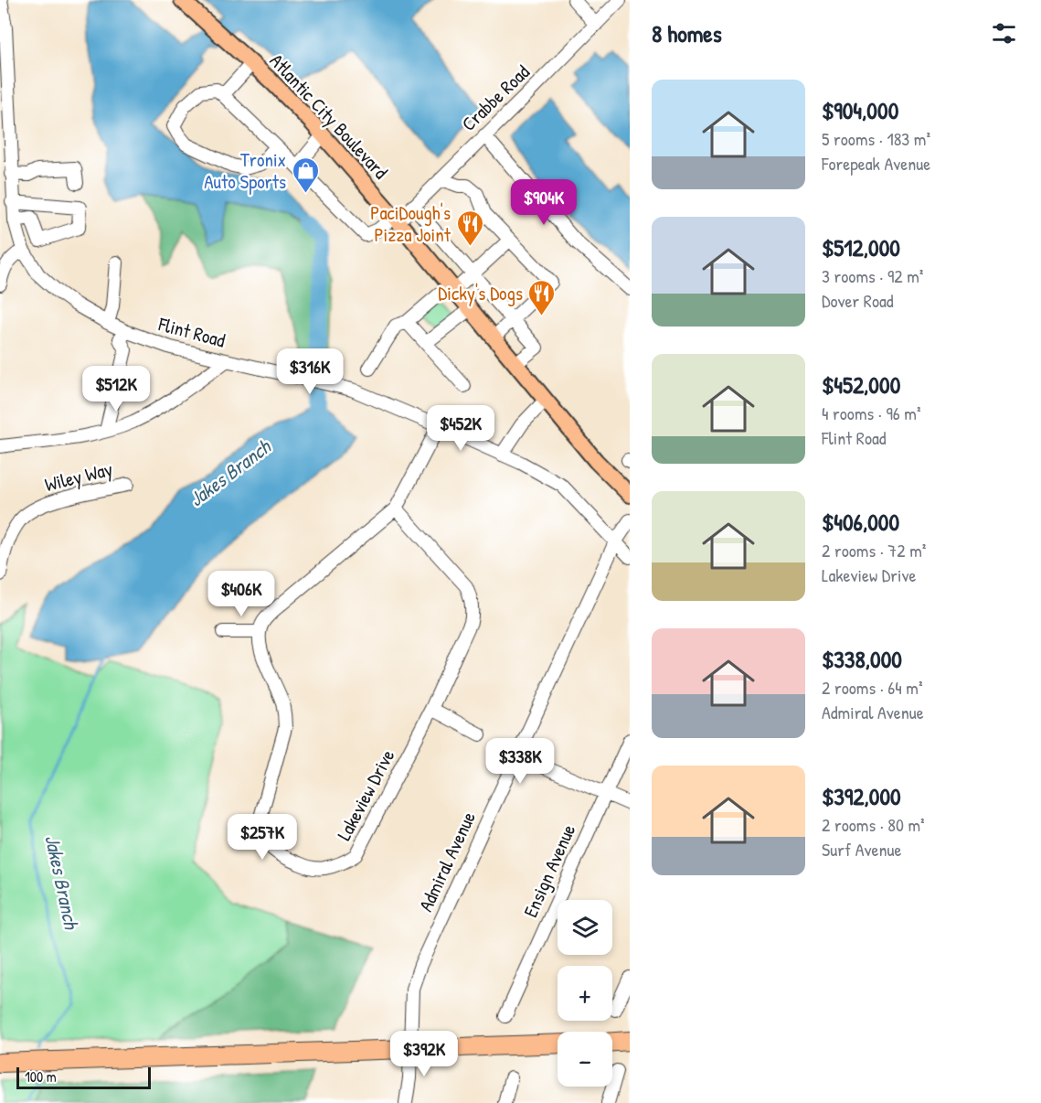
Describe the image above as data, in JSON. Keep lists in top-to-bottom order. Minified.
{"streets":{"main road":["Atlantic City Boulevard"],"street":["Crabbe Road","Flint Road","Wiley Way","Lakeview Drive","Admiral Avenue","Ensign Avenue"]},"crossings":[["Crabbe Road","Atlantic City Boulevard"],["Flint Road","Admiral Avenue"]],"water":["Jakes Branch"],"places":{"shop":["Tronix Auto Sports"],"restaurant":["PaciDough's Pizza Joint","Dicky's Dogs"]},"scale_bar":"100 m","page":{"heading":"8 homes","list":[{"name":"$904,000","note":"5 rooms · 183 m² · Forepeak Avenue"},{"name":"$512,000","note":"3 rooms · 92 m² · Dover Road"},{"name":"$452,000","note":"4 rooms · 96 m² · Flint Road"},{"name":"$406,000","note":"2 rooms · 72 m² · Lakeview Drive"},{"name":"$338,000","note":"2 rooms · 64 m² · Admiral Avenue"},{"name":"$392,000","note":"2 rooms · 80 m² · Surf Avenue"}],"price":["$904K","$316K","$512K","$452K","$406K","$338K","$257K","$392K"],"map_buttons":["+","−"],"scale":"100 m"}}
